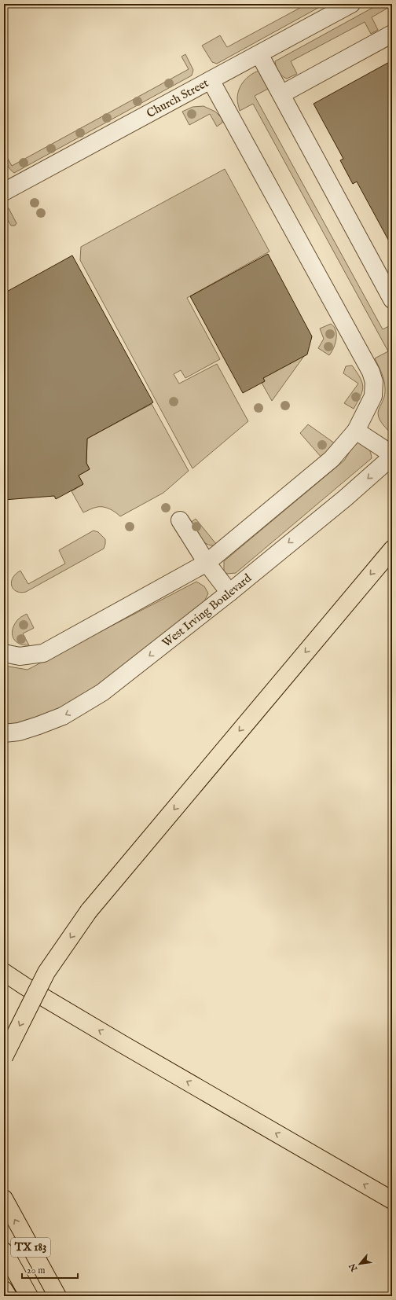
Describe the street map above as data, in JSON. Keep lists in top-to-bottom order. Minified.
{"streets":{"highway":["TX 183"],"street":["Church Street","West Irving Boulevard"]},"scale_bar":"20 m","north":"bottom left"}
